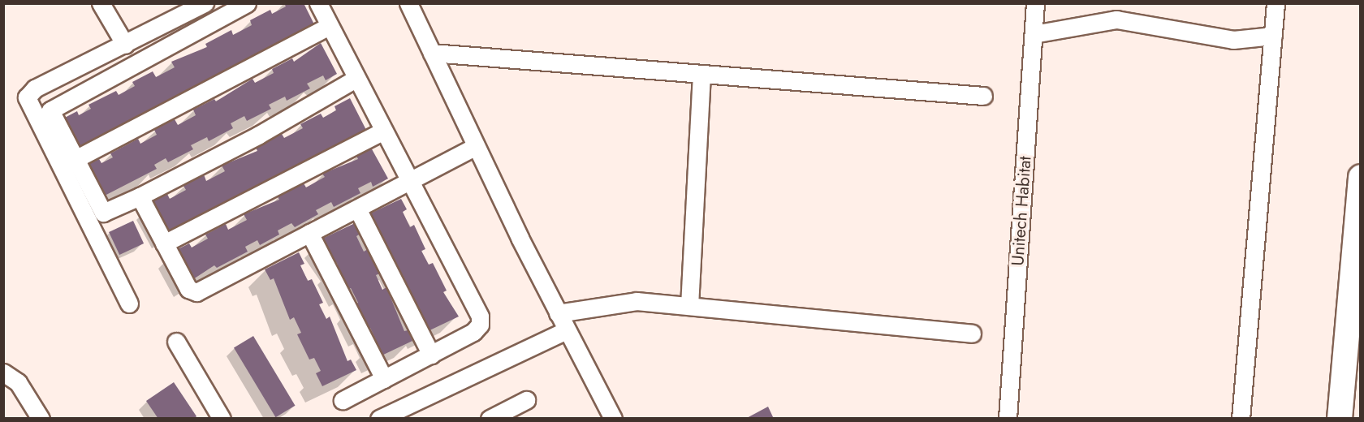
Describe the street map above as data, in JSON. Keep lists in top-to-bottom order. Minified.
{"streets":{"street":["Unitech Habitat"]}}
